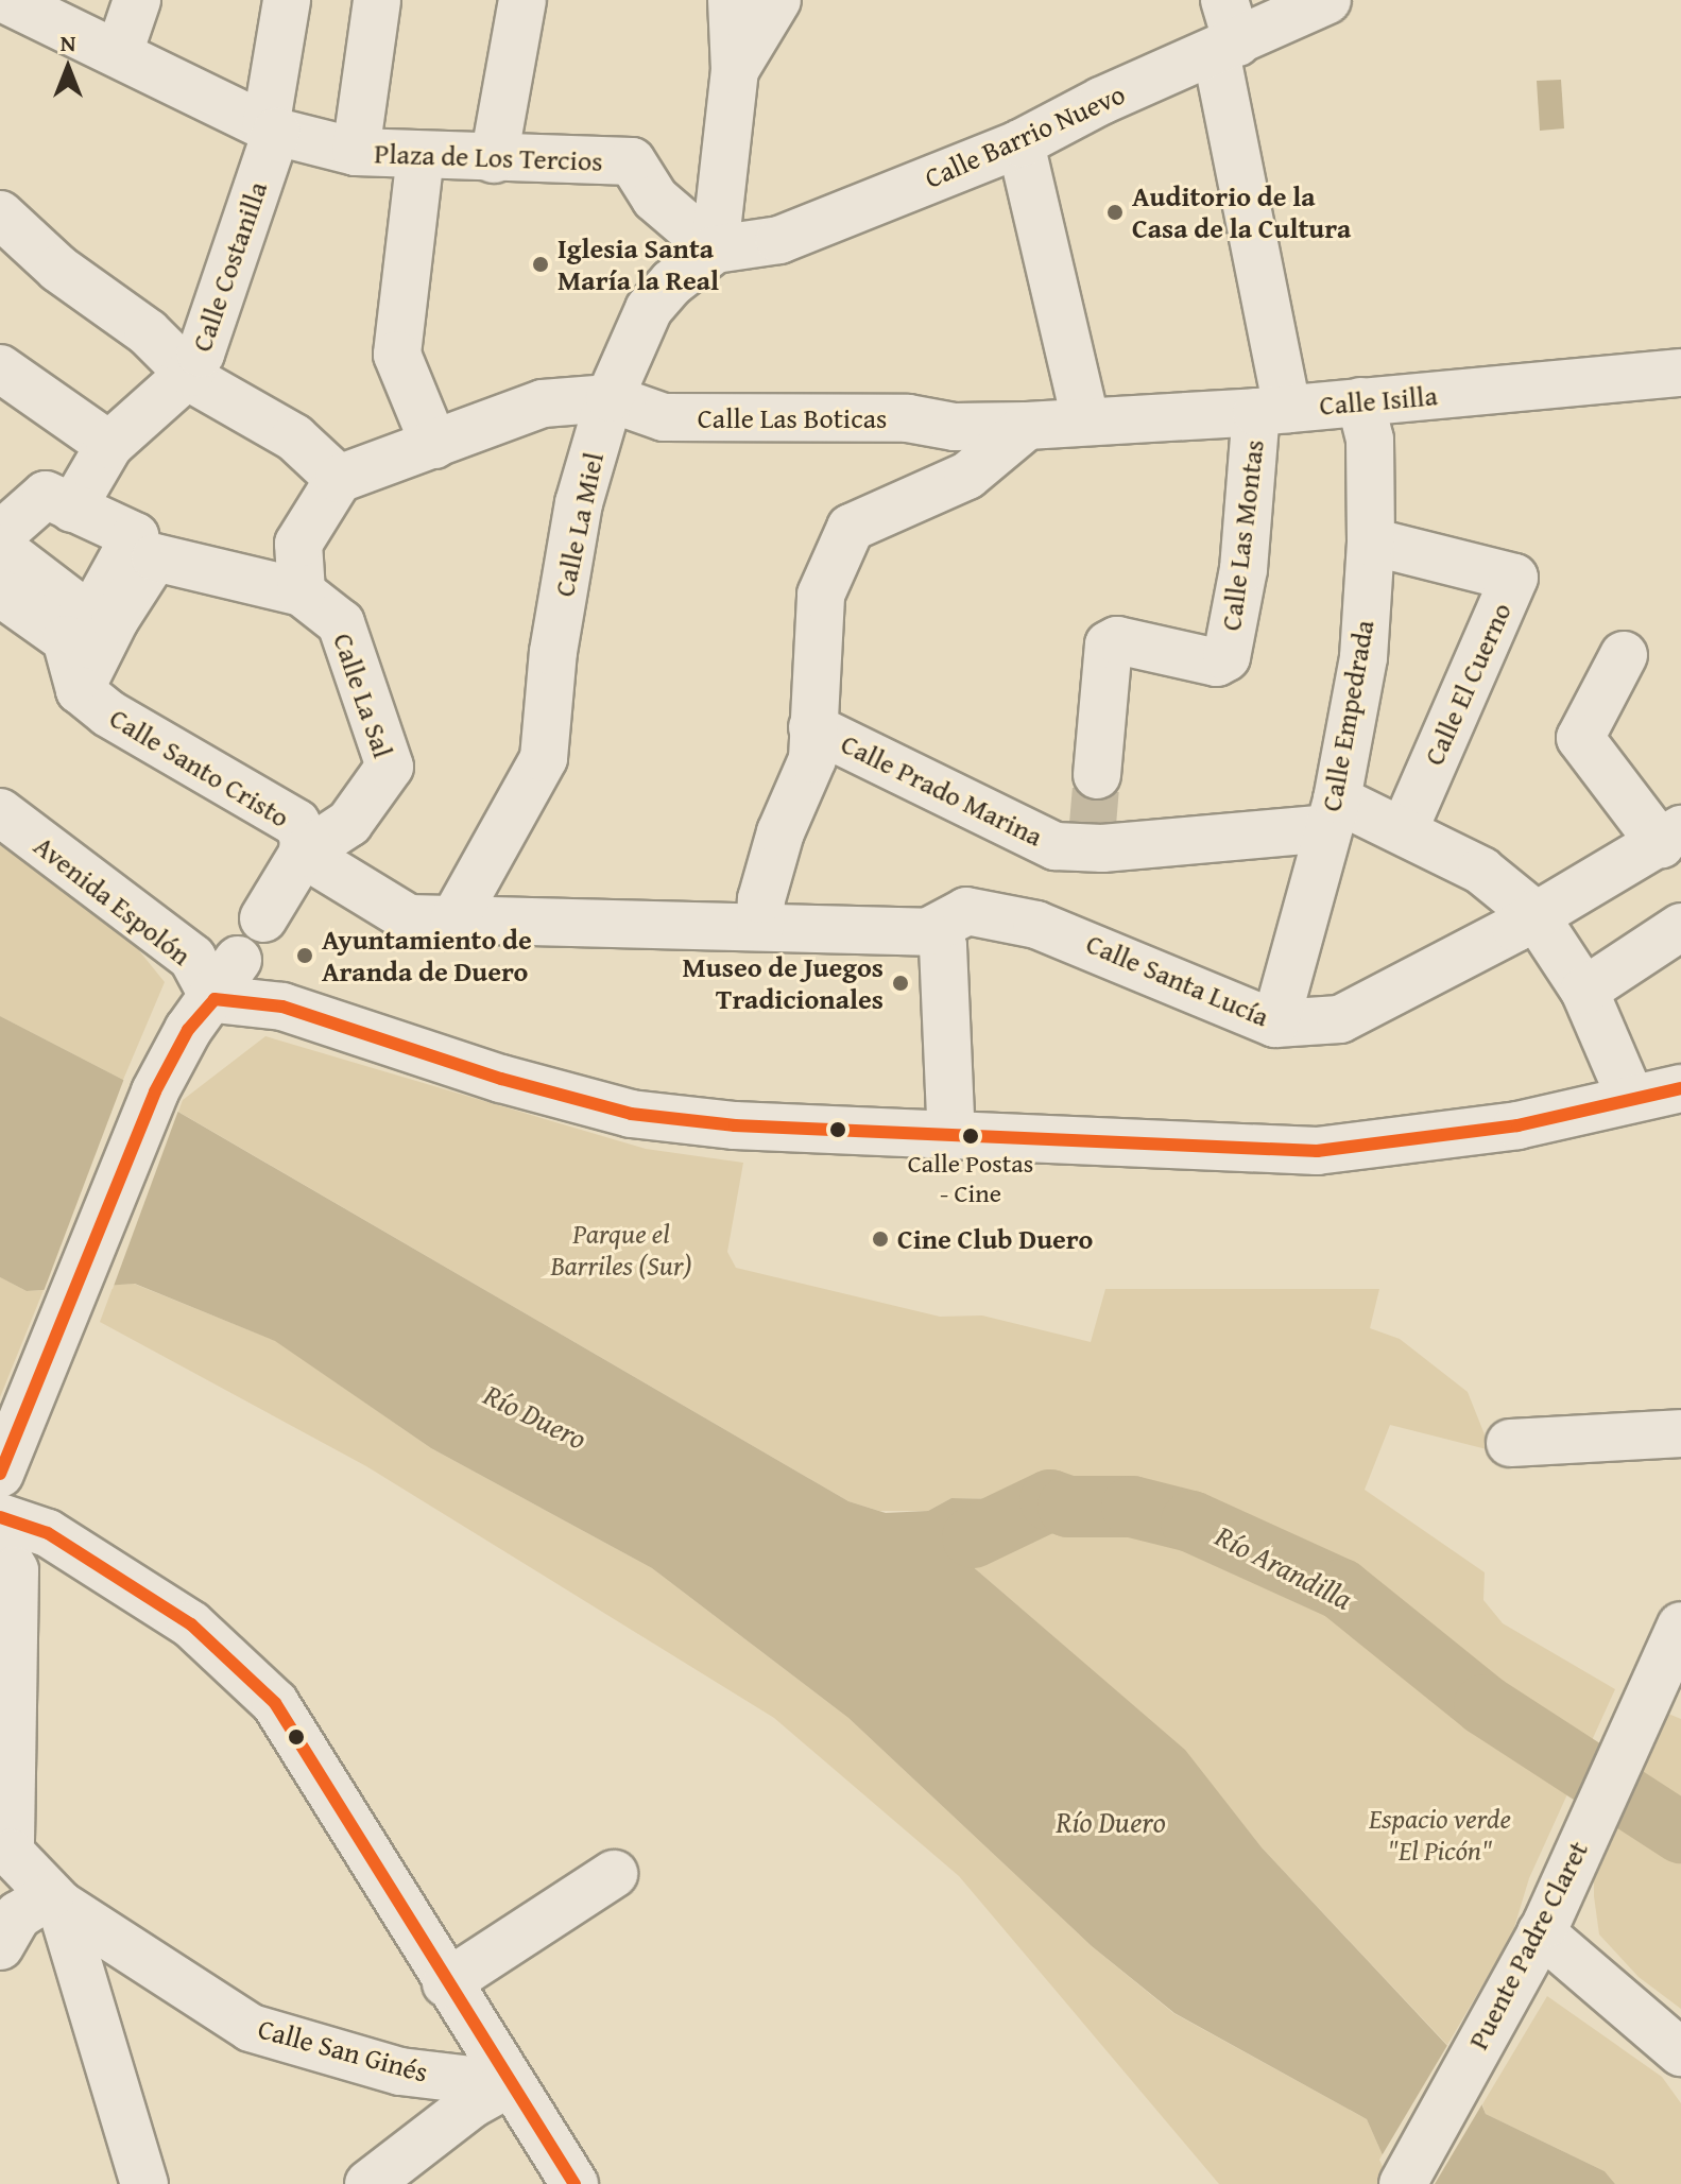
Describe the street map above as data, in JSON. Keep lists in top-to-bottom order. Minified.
{"streets":{"street":["Calle Barrio Nuevo","Plaza de Los Tercios","Calle Costanilla","Calle Isilla","Calle Las Boticas","Calle La Miel","Calle Las Montas","Calle El Cuerno","Calle La Sal","Calle Empedrada","Calle Santo Cristo","Calle Prado Marina","Avenida Espolón","Calle Santa Lucía","Puente Padre Claret","Calle San Ginés"]},"crossings":[["Calle Barrio Nuevo","Plaza de Los Tercios"],["Calle Barrio Nuevo","Calle La Miel"],["Plaza de Los Tercios","Calle Costanilla"],["Plaza de Los Tercios","Calle La Miel"],["Calle Isilla","Calle Las Boticas"],["Calle Isilla","Calle Las Montas"],["Calle Isilla","Calle Empedrada"],["Calle Las Boticas","Calle La Miel"],["Calle El Cuerno","Calle Empedrada"],["Calle La Sal","Calle Santo Cristo"],["Calle Empedrada","Calle Prado Marina"],["Calle Empedrada","Calle Santa Lucía"]],"water":["Río Duero","Río Arandilla"],"parks":["Parque el Barriles (Sur)","Espacio verde \"El Picón\""],"places":["Auditorio de la Casa de la Cultura","Iglesia Santa María la Real","Ayuntamiento de Aranda de Duero","Museo de Juegos Tradicionales","Calle Postas - Cine","Cine Club Duero"],"north":"top"}
